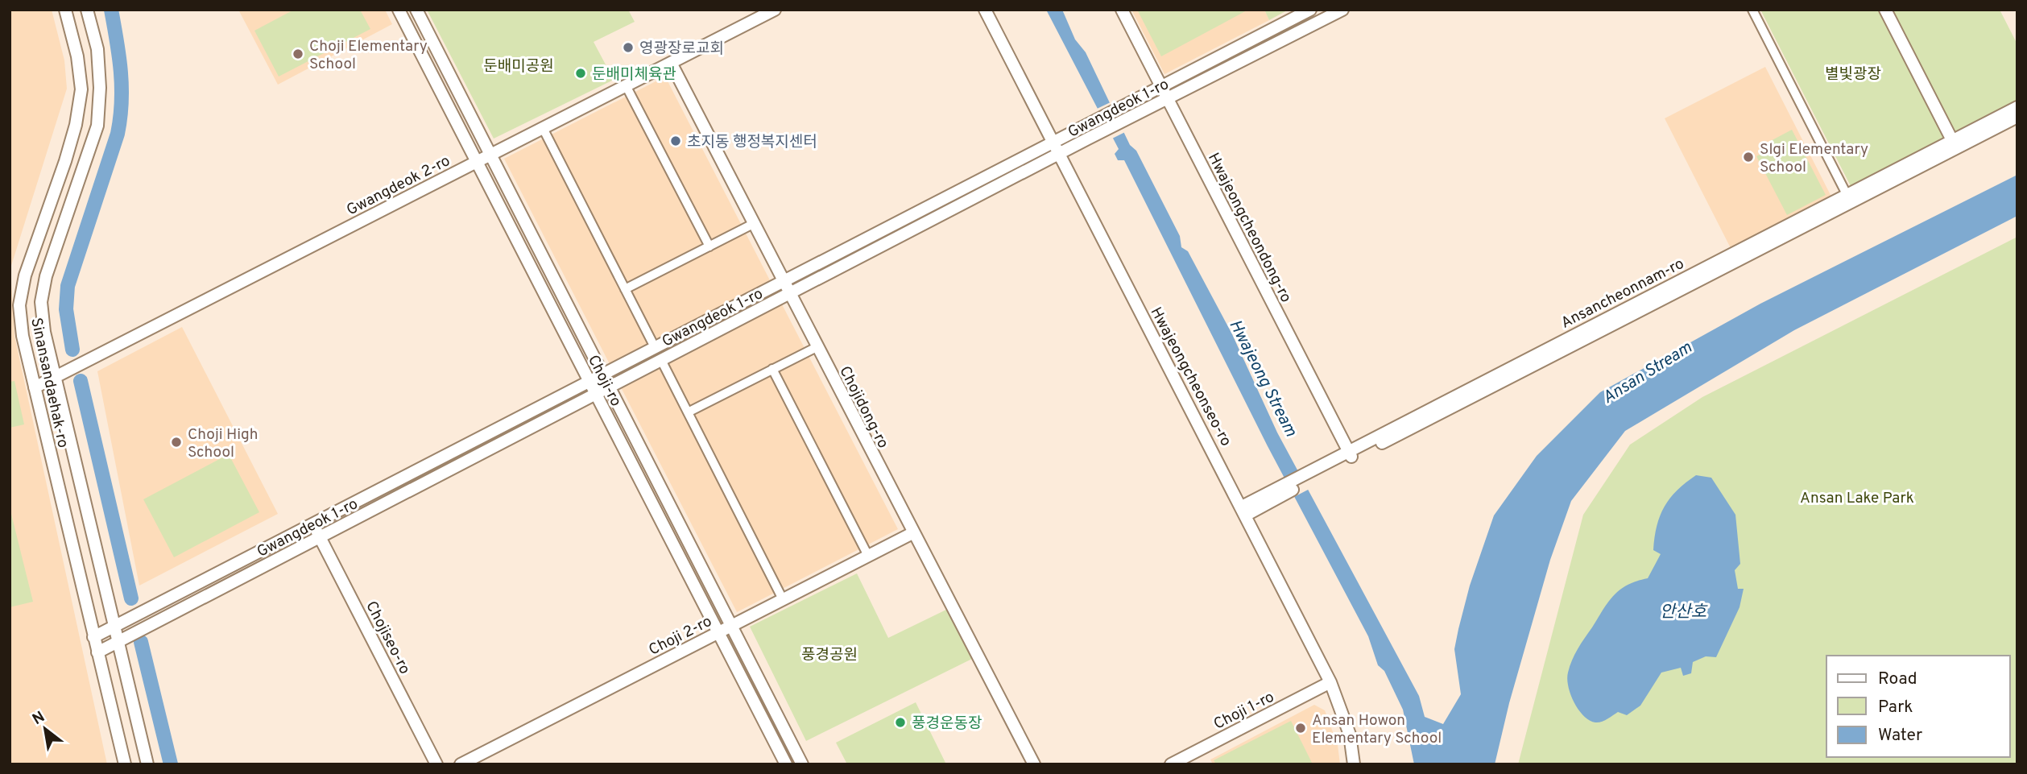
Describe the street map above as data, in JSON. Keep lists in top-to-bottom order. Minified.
{"streets":{"street":["Gwangdeok 1-ro","Gwangdeok 2-ro","Hwajeongcheondong-ro","Ansancheonnam-ro","Hwajeongcheonseo-ro","Choji-ro","Sinansandaehak-ro","Chojidong-ro","Choji 2-ro","Chojiseo-ro","Choji 1-ro"]},"crossings":[["Gwangdeok 1-ro","Hwajeongcheondong-ro"],["Gwangdeok 1-ro","Hwajeongcheonseo-ro"],["Gwangdeok 1-ro","Choji-ro"],["Gwangdeok 1-ro","Sinansandaehak-ro"],["Gwangdeok 1-ro","Chojidong-ro"],["Gwangdeok 1-ro","Chojiseo-ro"],["Gwangdeok 2-ro","Choji-ro"],["Gwangdeok 2-ro","Sinansandaehak-ro"],["Gwangdeok 2-ro","Chojidong-ro"],["Hwajeongcheondong-ro","Ansancheonnam-ro"],["Ansancheonnam-ro","Hwajeongcheonseo-ro"],["Hwajeongcheonseo-ro","Choji 1-ro"],["Choji-ro","Choji 2-ro"],["Chojidong-ro","Choji 2-ro"]],"water":["Ansan Stream","Hwajeong Stream","안산호"],"parks":["둔배미공원","별빛광장","Ansan Lake Park","풍경공원"],"places":["영광장로교회","Choji Elementary School","둔배미체육관","초지동 행정복지센터","Slgi Elementary School","Choji High School","풍경운동장","Ansan Howon Elementary School"],"legend":["Road","Park","Water"],"north":"top left"}
